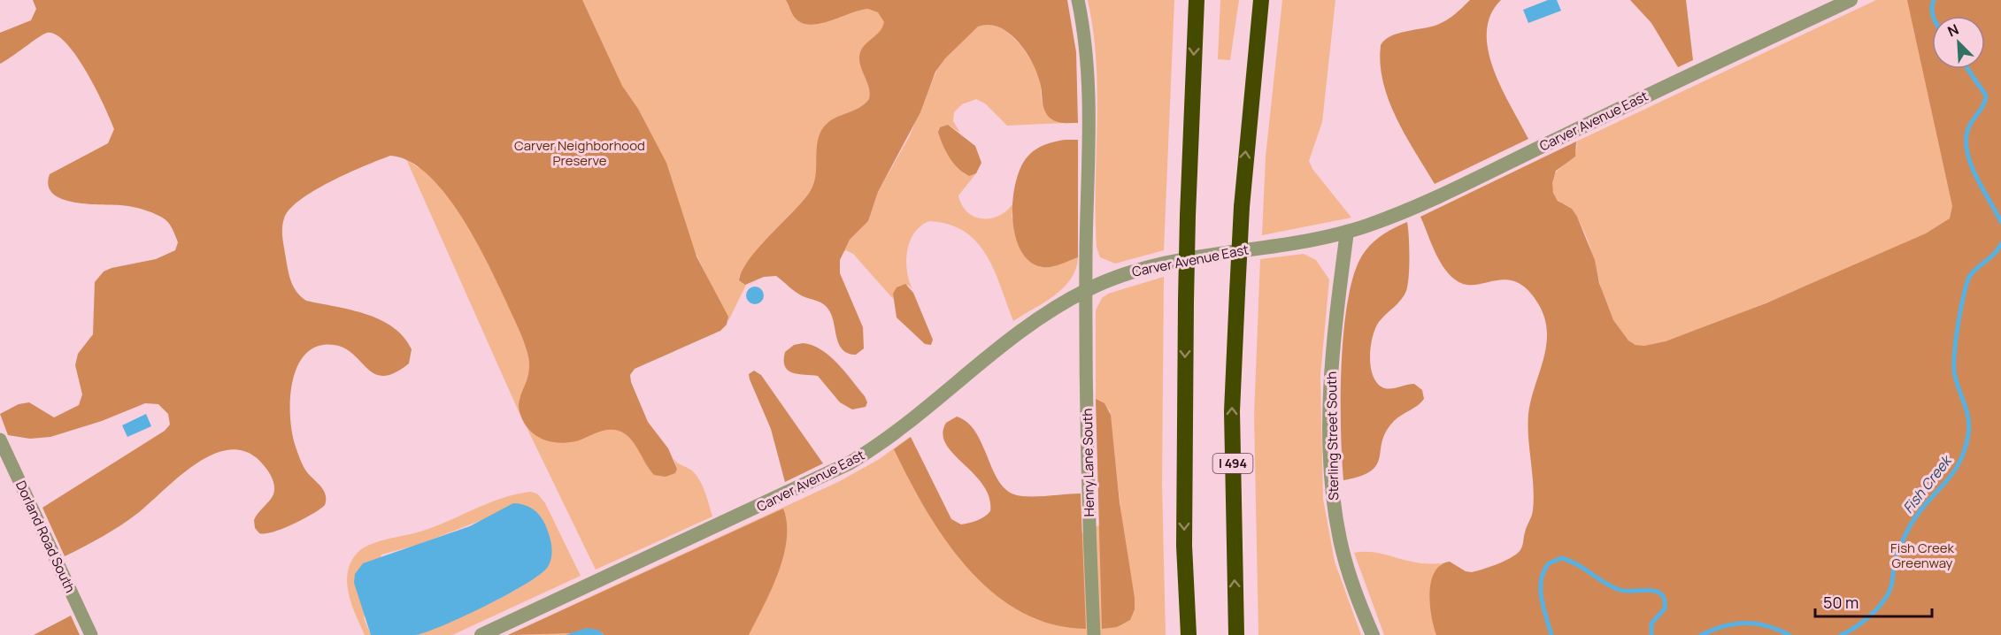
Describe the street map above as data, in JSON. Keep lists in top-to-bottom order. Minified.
{"streets":{"highway":["I 494"],"street":["Carver Avenue East","Sterling Street South","Henry Lane South","Dorland Road South"]},"crossings":[["Carver Avenue East","Sterling Street South"],["Carver Avenue East","Henry Lane South"]],"water":["Fish Creek"],"parks":["Carver Neighborhood Preserve","Fish Creek Greenway"],"scale_bar":"50 m","north":"top left"}
